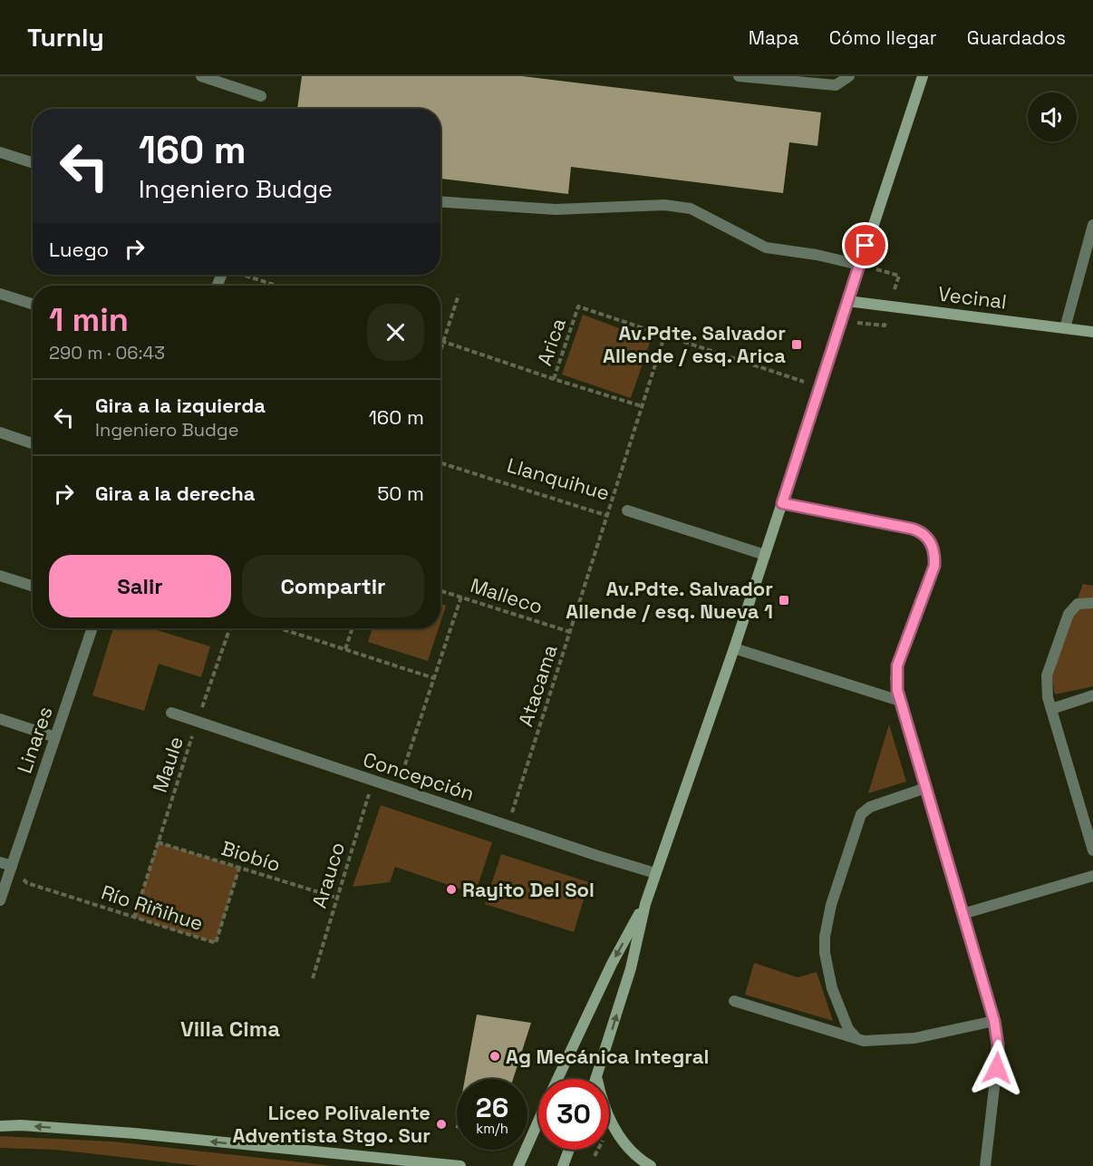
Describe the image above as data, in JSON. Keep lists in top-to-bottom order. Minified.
{"streets":{"main road":["Vecinal"],"street":["Llanquihue","Linares","Concepción"],"path":["Arica","Malleco","Atacama","Maule","Biobío","Arauco","Río Riñihue"]},"crossings":[["Arica","Atacama"],["Llanquihue","Atacama"],["Malleco","Atacama"],["Atacama","Concepción"],["Linares","Río Riñihue"],["Maule","Concepción"],["Maule","Biobío"],["Maule","Río Riñihue"],["Concepción","Arauco"],["Biobío","Arauco"],["Biobío","Río Riñihue"]],"districts":["Villa Cima"],"places":{"transit":["Av.Pdte. Salvador Allende / esq. Arica","Av.Pdte. Salvador Allende / esq. Nueva 1"],"other":["Rayito Del Sol","Ag Mecánica Integral","Liceo Polivalente Adventista Stgo. Sur"]},"page":{"header":"Turnly","nav":["Mapa","Cómo llegar","Guardados"],"turn":["160 m","Ingeniero Budge"],"then":"Luego","heading":["1 min","290 m · 06:43"],"list":[{"name":"Gira a la izquierda","note":"Ingeniero Budge","value":"160 m"},{"name":"Gira a la derecha","value":"50 m"}],"buttons":["Salir","Compartir"],"speed":"26 km/h","limit":"30"}}
